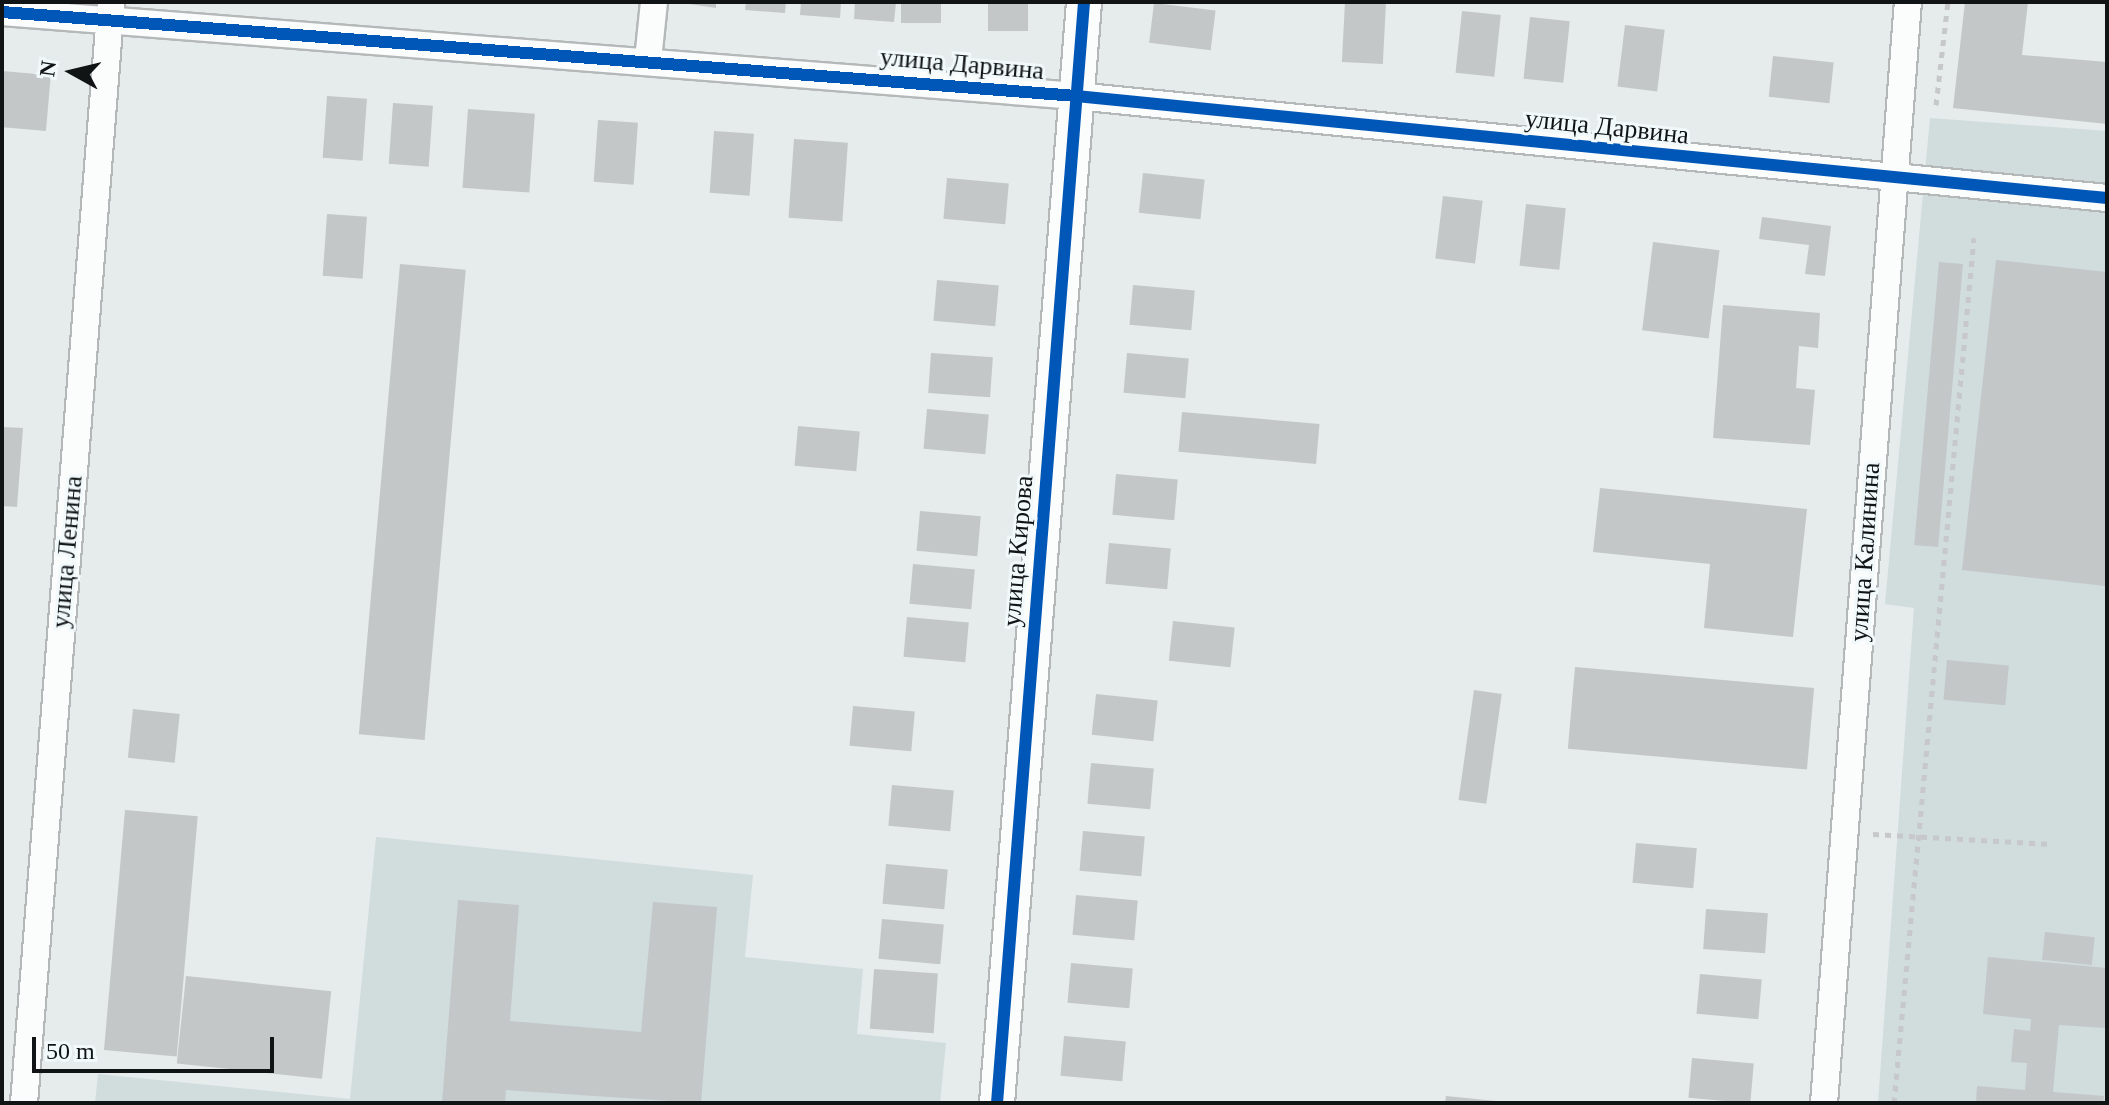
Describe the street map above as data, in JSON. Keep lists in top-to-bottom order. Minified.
{"streets":{"street":["улица Дарвина","улица Кирова","улица Ленина","улица Калинина"]},"crossings":[["улица Дарвина","улица Кирова"],["улица Дарвина","улица Ленина"],["улица Дарвина","улица Калинина"]],"scale_bar":"50 m","north":"left"}
